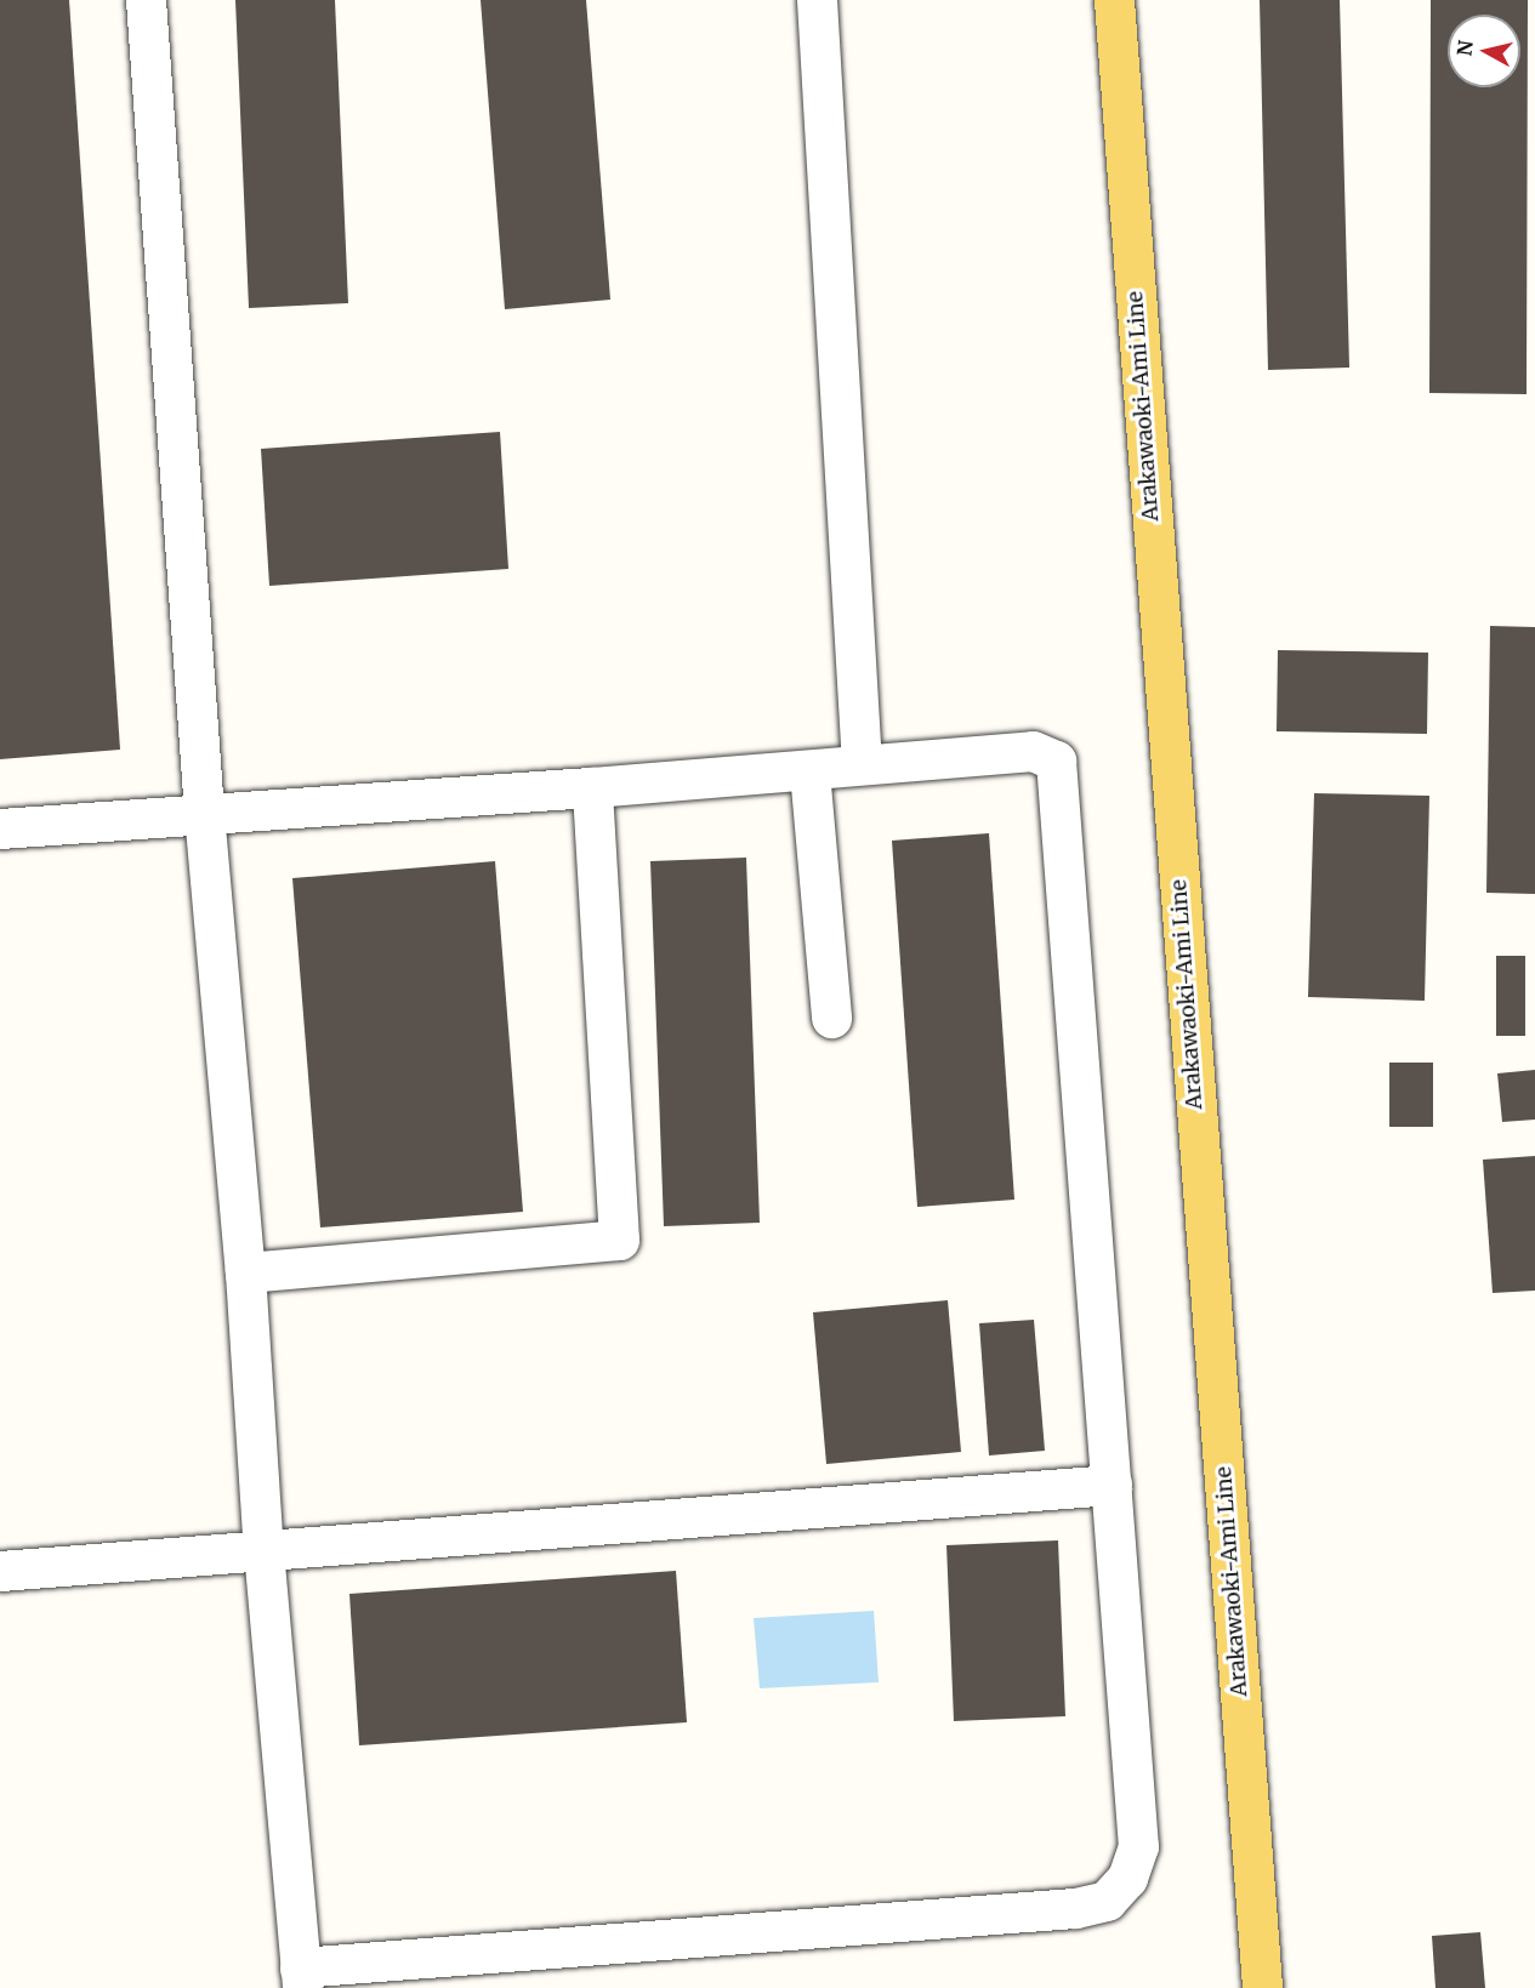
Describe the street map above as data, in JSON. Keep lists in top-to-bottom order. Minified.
{"streets":{"main road":["Arakawaoki-Ami Line"]},"north":"left"}
